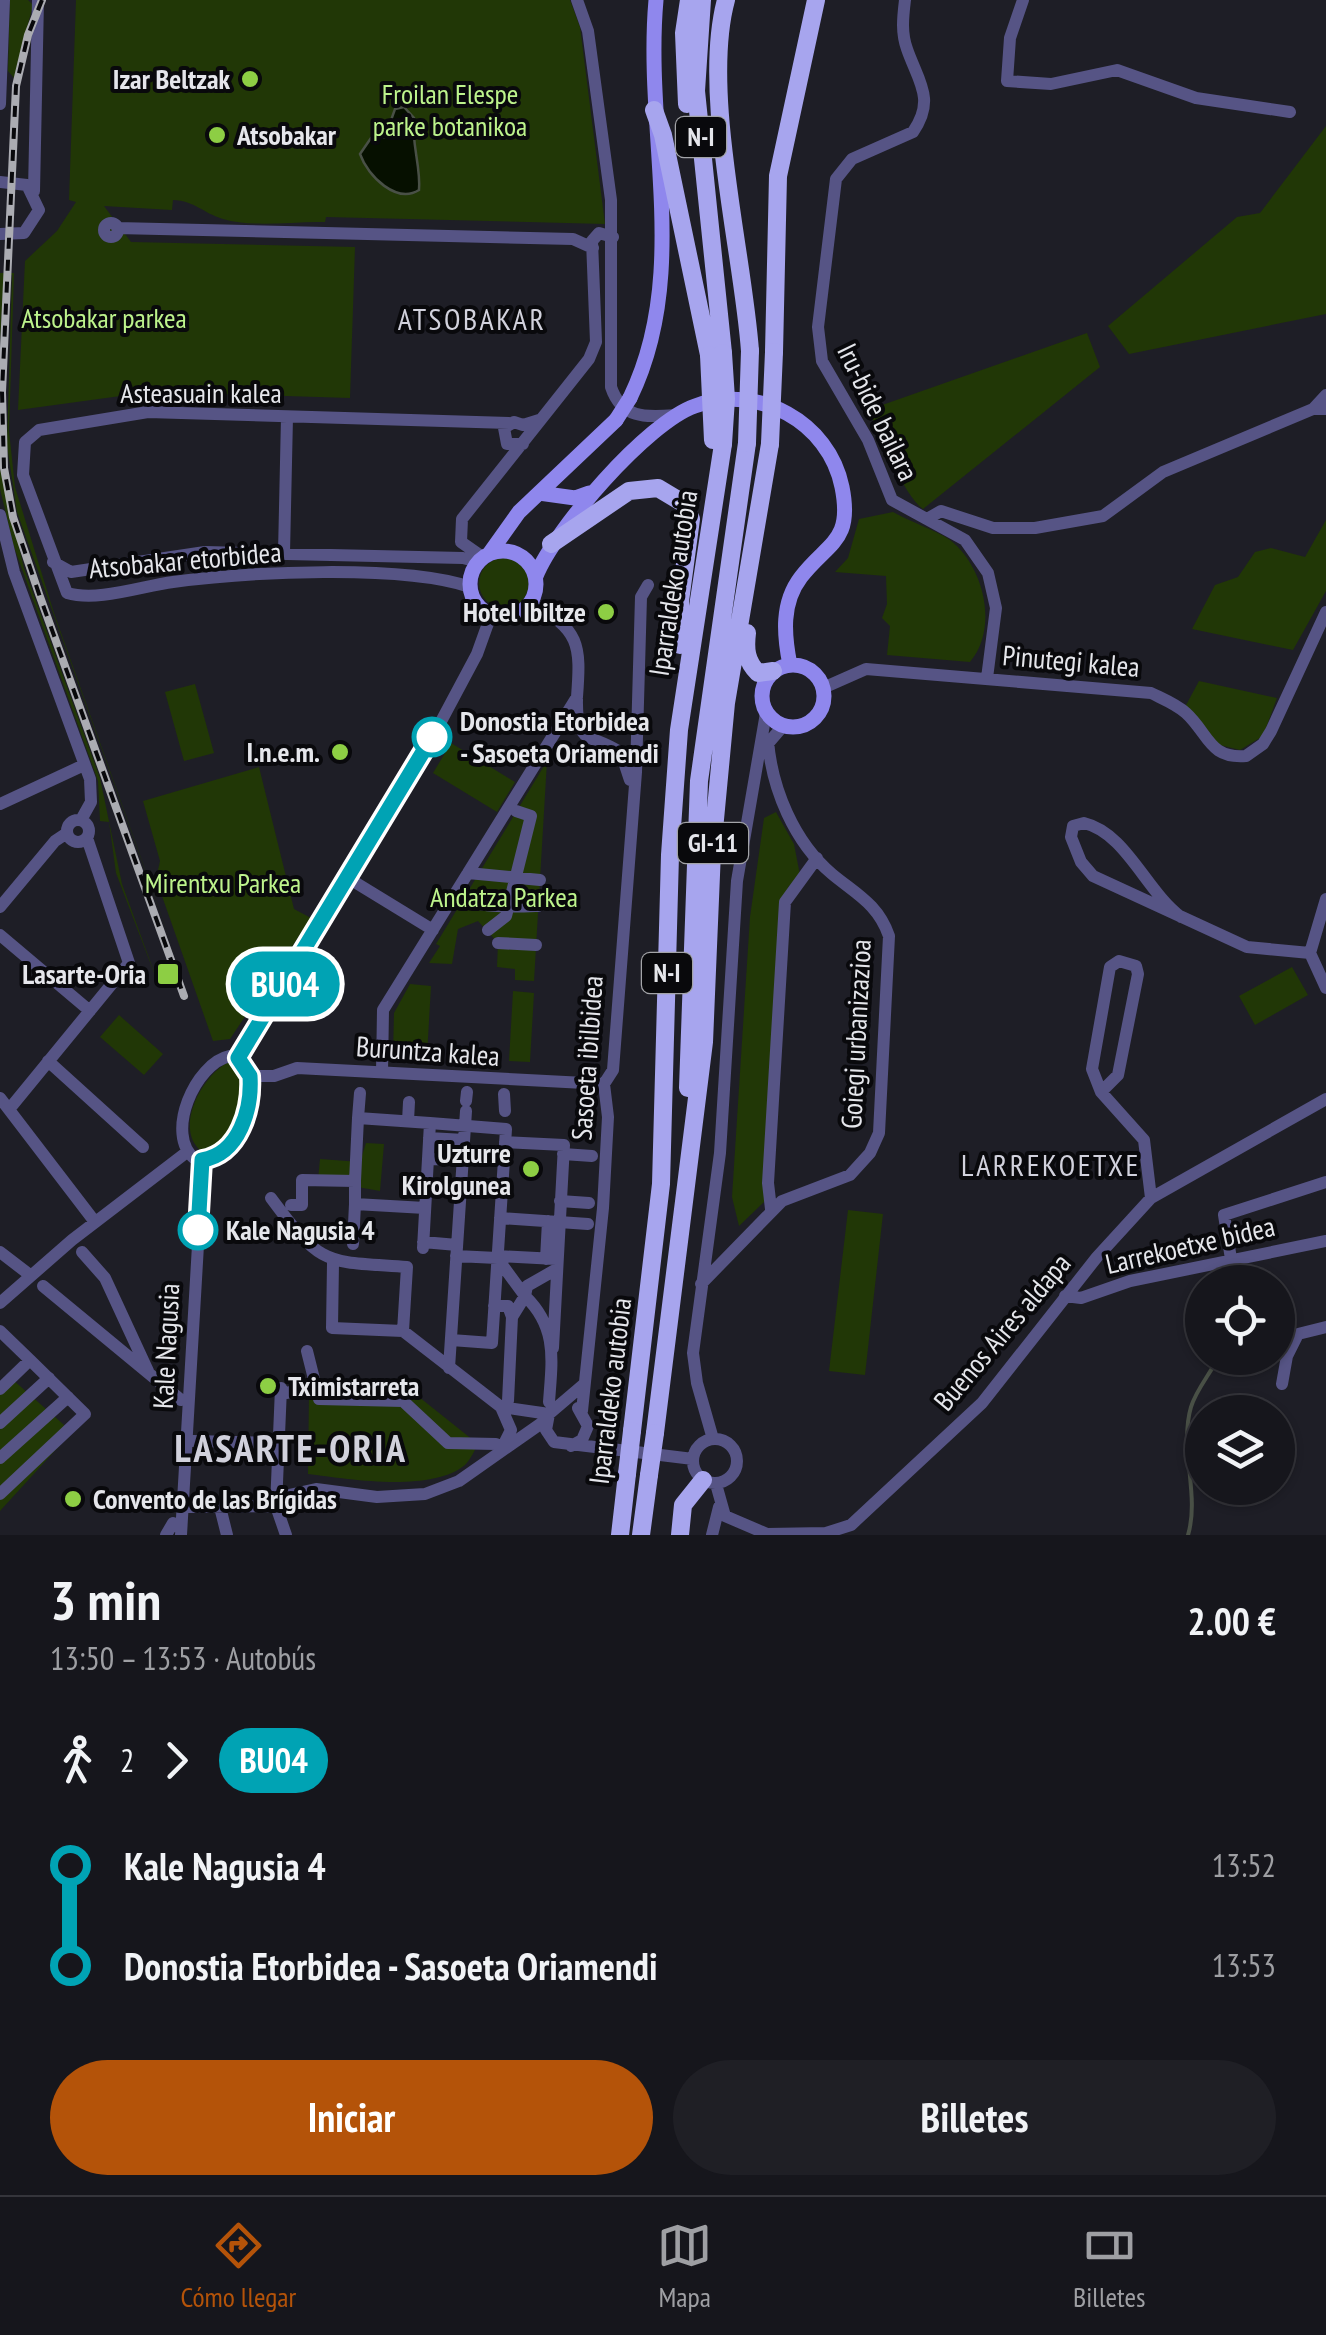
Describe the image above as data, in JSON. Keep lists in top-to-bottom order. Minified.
{"streets":{"highway":["N-I","Iparraldeko autobia","GI-11"],"street":["Asteasuain kalea","Iru-bide bailara","Atsobakar etorbidea","Pinutegi kalea","Goiegi urbanizazioa","Buruntza kalea","Sasoeta ibilbidea","Larrekoetxe bidea","Buenos Aires aldapa","Kale Nagusia"]},"crossings":[["N-I","Iparraldeko autobia"],["N-I","GI-11"],["Asteasuain kalea","Atsobakar etorbidea"],["Iru-bide bailara","Pinutegi kalea"],["Iparraldeko autobia","GI-11"],["Buruntza kalea","Sasoeta ibilbidea"],["Larrekoetxe bidea","Buenos Aires aldapa"]],"districts":["ATSOBAKAR","LARREKOETXE","LASARTE-ORIA"],"parks":["Froilan Elespe parke botanikoa","Atsobakar parkea","Mirentxu Parkea","Andatza Parkea"],"places":{"other":["Izar Beltzak","Atsobakar","Hotel Ibiltze","Donostia Etorbidea - Sasoeta Oriamendi","I.n.e.m.","Uzturre Kirolgunea","Kale Nagusia 4","Tximistarreta","Convento de las Brígidas"],"transit":["Lasarte-Oria"]},"lines":["bus line BU04"],"page":{"on_map":"BU04","heading":["3 min","13:50 – 13:53 · Autobús","2.00 €"],"legs":["2","BU04"],"list":[{"name":"Kale Nagusia 4","value":"13:52"},{"name":"Donostia Etorbidea - Sasoeta Oriamendi","value":"13:53"}],"buttons":["Iniciar","Billetes"],"tabs":["Cómo llegar","Mapa","Billetes"]}}
